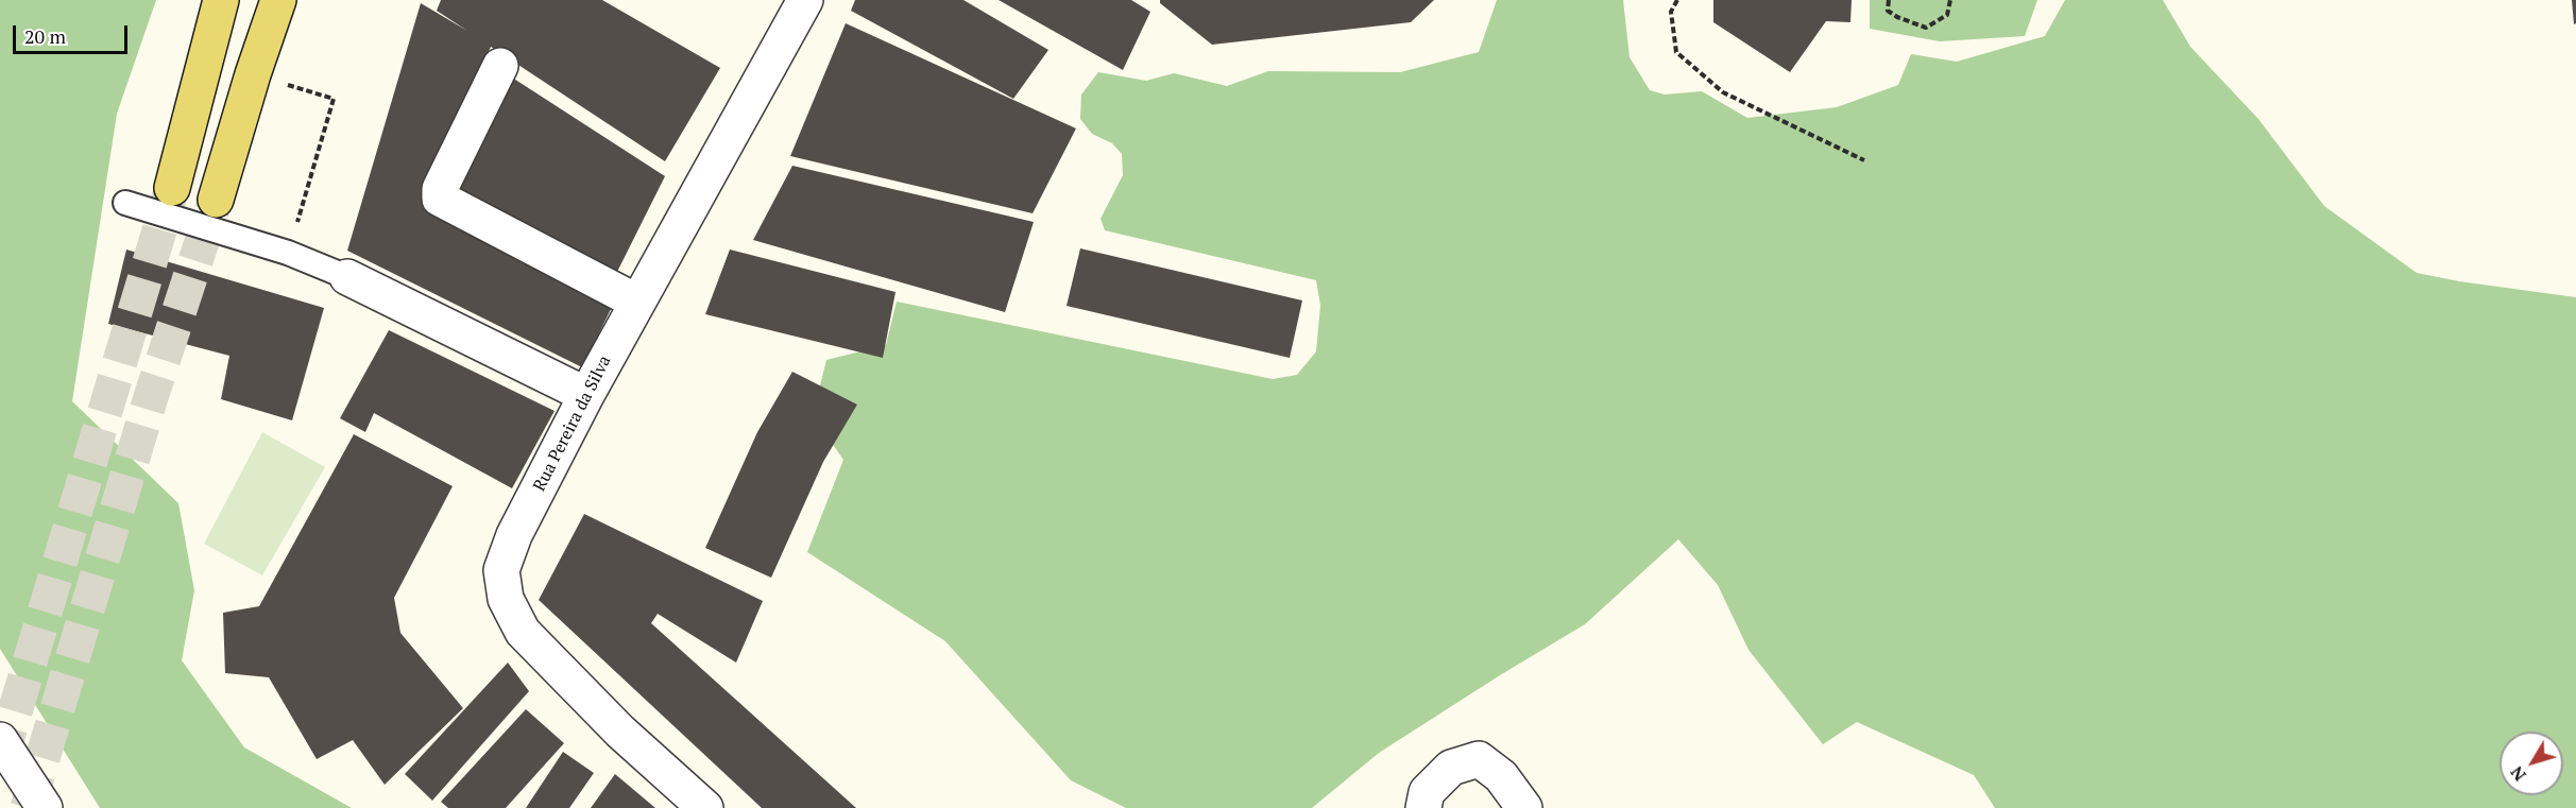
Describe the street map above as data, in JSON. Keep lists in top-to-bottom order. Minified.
{"streets":{"street":["Rua Pereira da Silva"]},"scale_bar":"20 m","north":"bottom left"}
